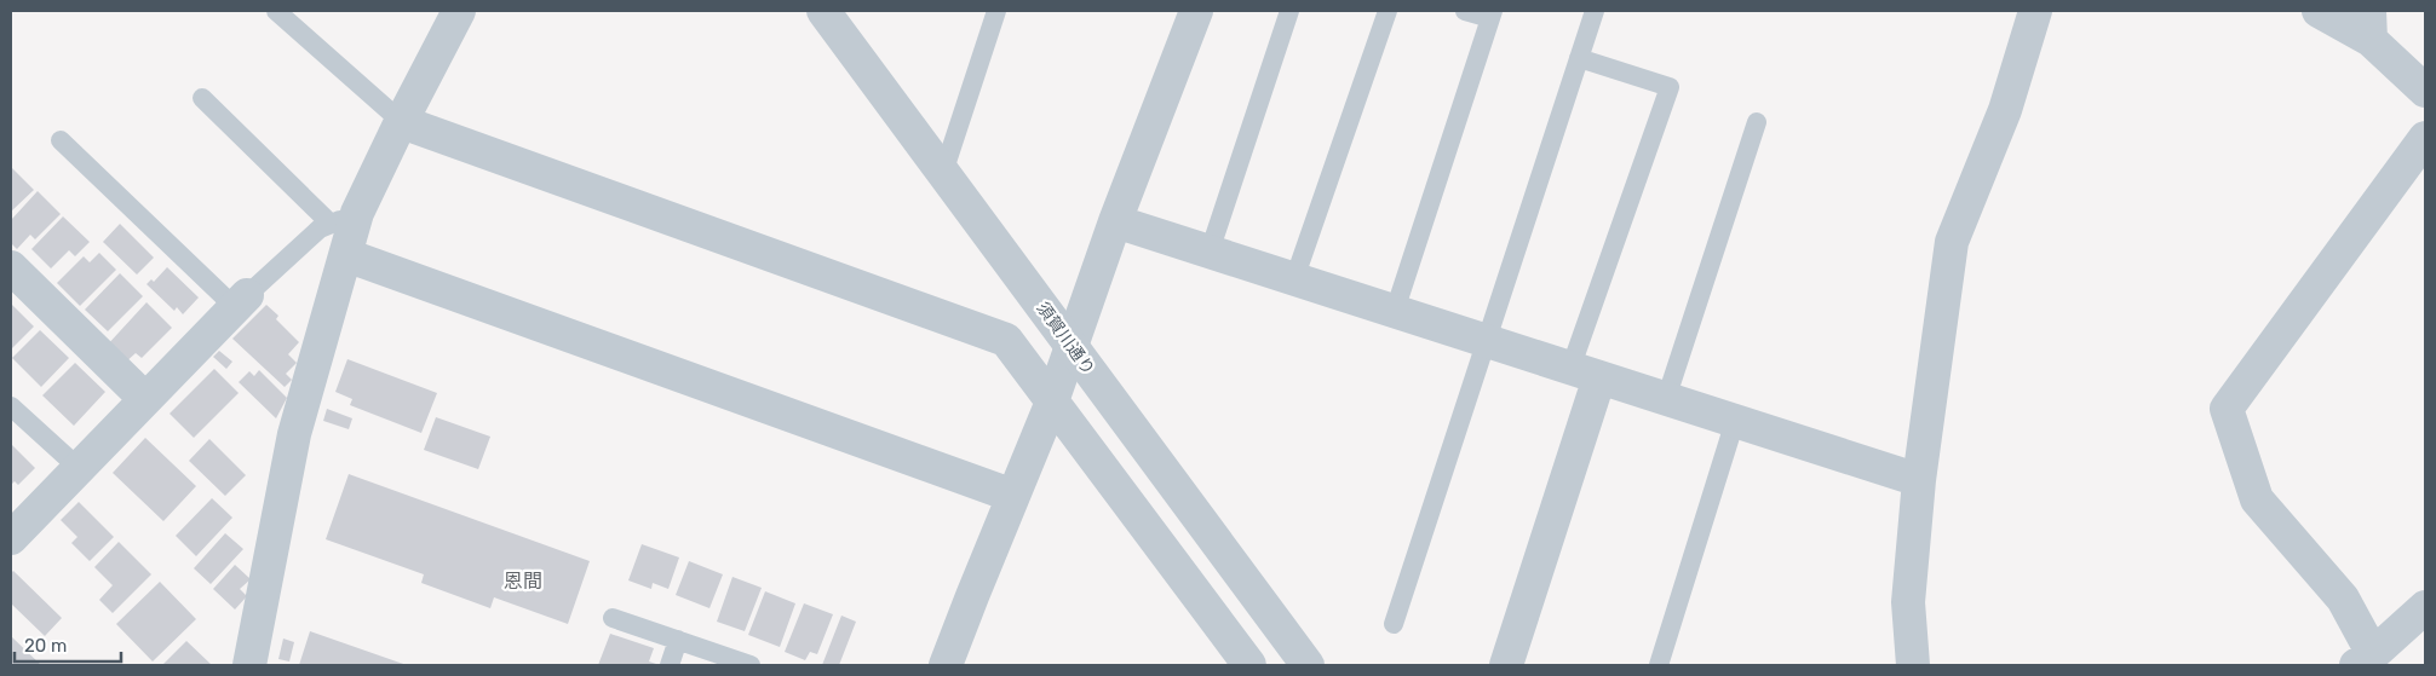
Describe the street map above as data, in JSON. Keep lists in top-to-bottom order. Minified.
{"streets":{"street":["須賀川通り"]},"districts":["恩間"],"scale_bar":"20 m"}
